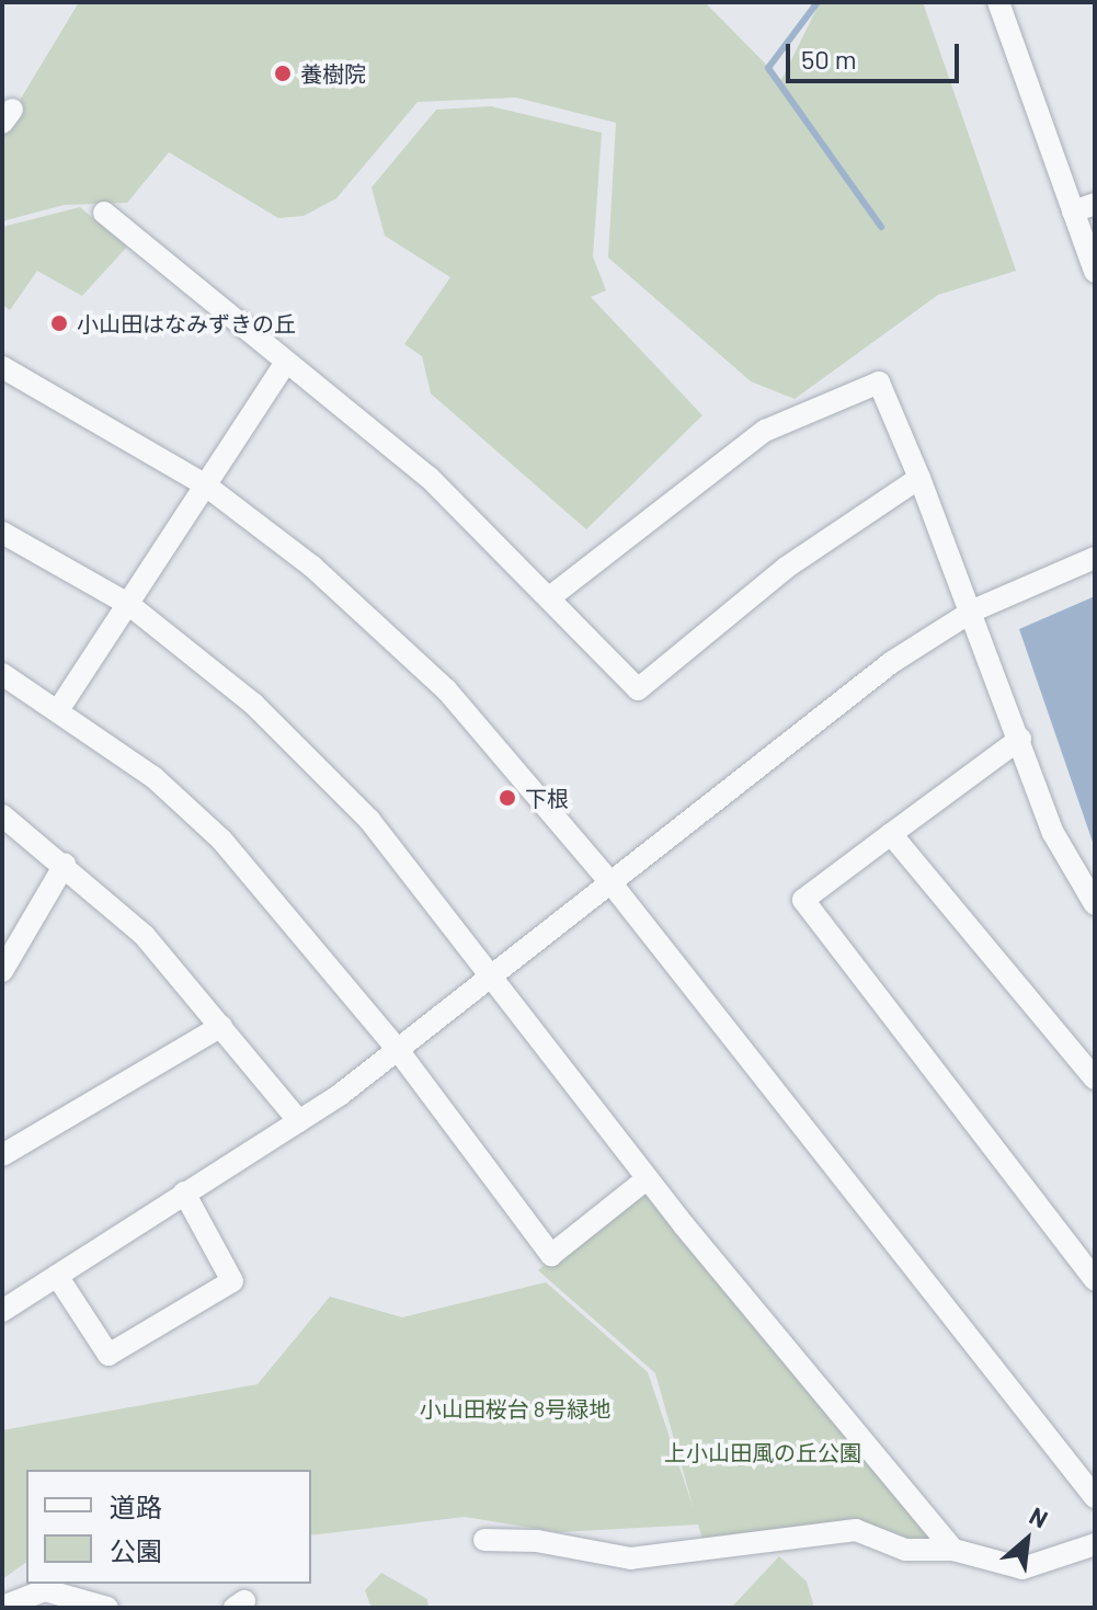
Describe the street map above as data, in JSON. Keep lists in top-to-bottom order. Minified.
{"parks":["小山田桜台 8号緑地","上小山田風の丘公園"],"places":["養樹院","小山田はなみずきの丘","下根"],"legend":["道路","公園"],"scale_bar":"50 m","north":"top right"}
